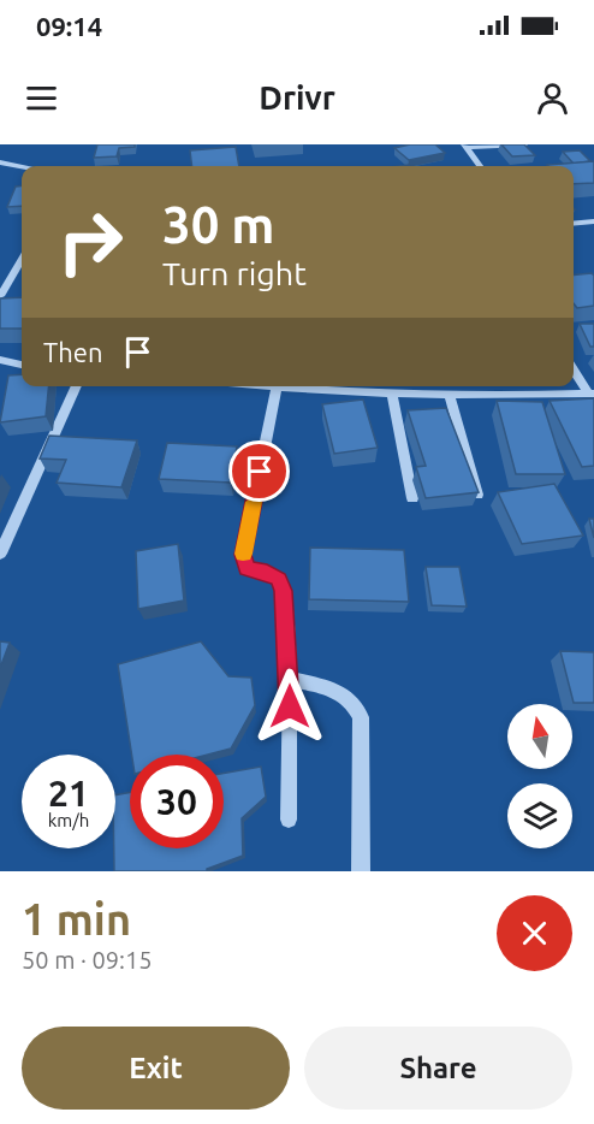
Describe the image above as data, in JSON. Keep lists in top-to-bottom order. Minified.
{"north":"top","page":{"status":"09:14","header":"Drivr","turn":["30 m","Turn right"],"then":"Then","speed":"21 km/h","limit":"30","heading":["1 min","50 m · 09:15"],"buttons":["Exit","Share"]}}
